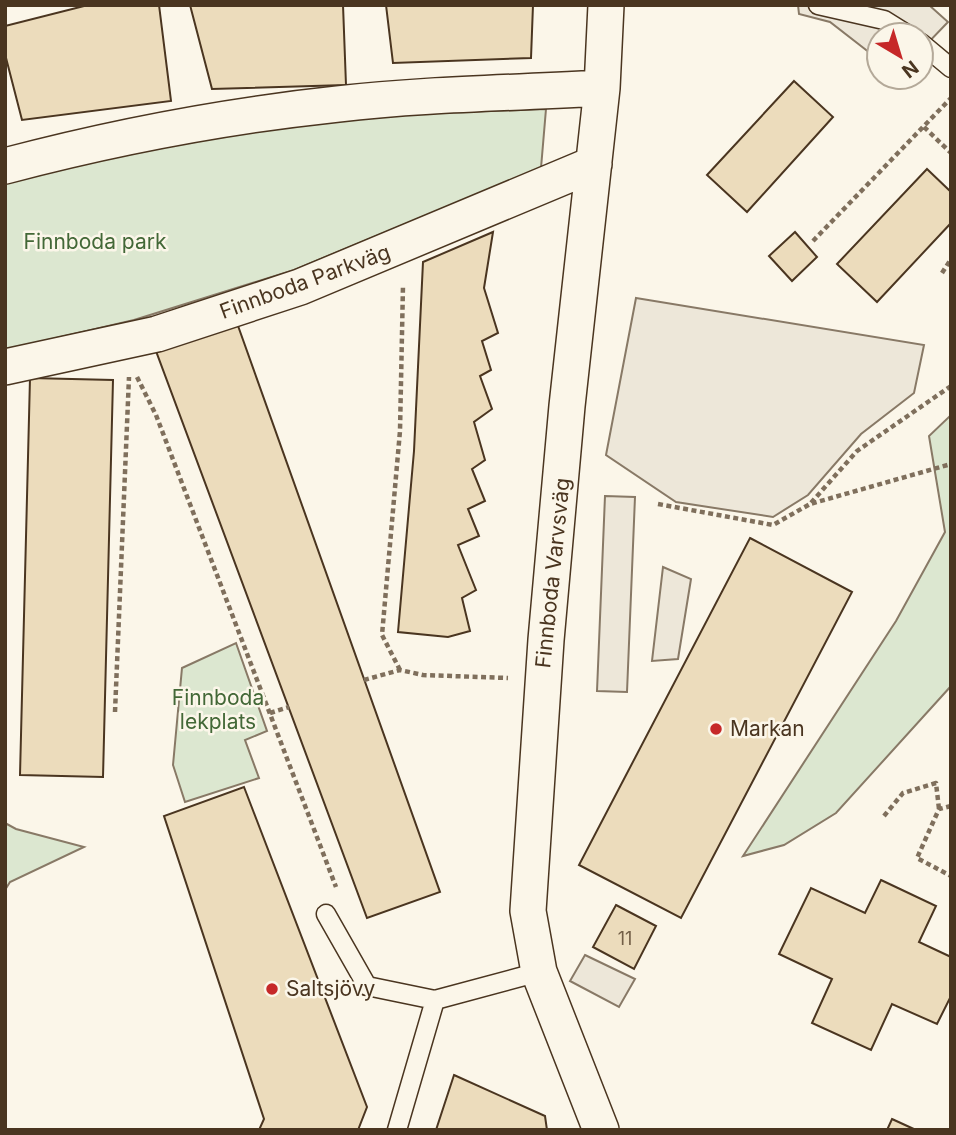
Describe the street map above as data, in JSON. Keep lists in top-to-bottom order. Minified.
{"streets":{"street":["Finnboda Parkväg","Finnboda Varvsväg"]},"crossings":[["Finnboda Parkväg","Finnboda Varvsväg"]],"parks":["Finnboda park","Finnboda lekplats"],"places":["Markan","Saltsjövy"],"house_numbers":["11"],"north":"bottom right"}
